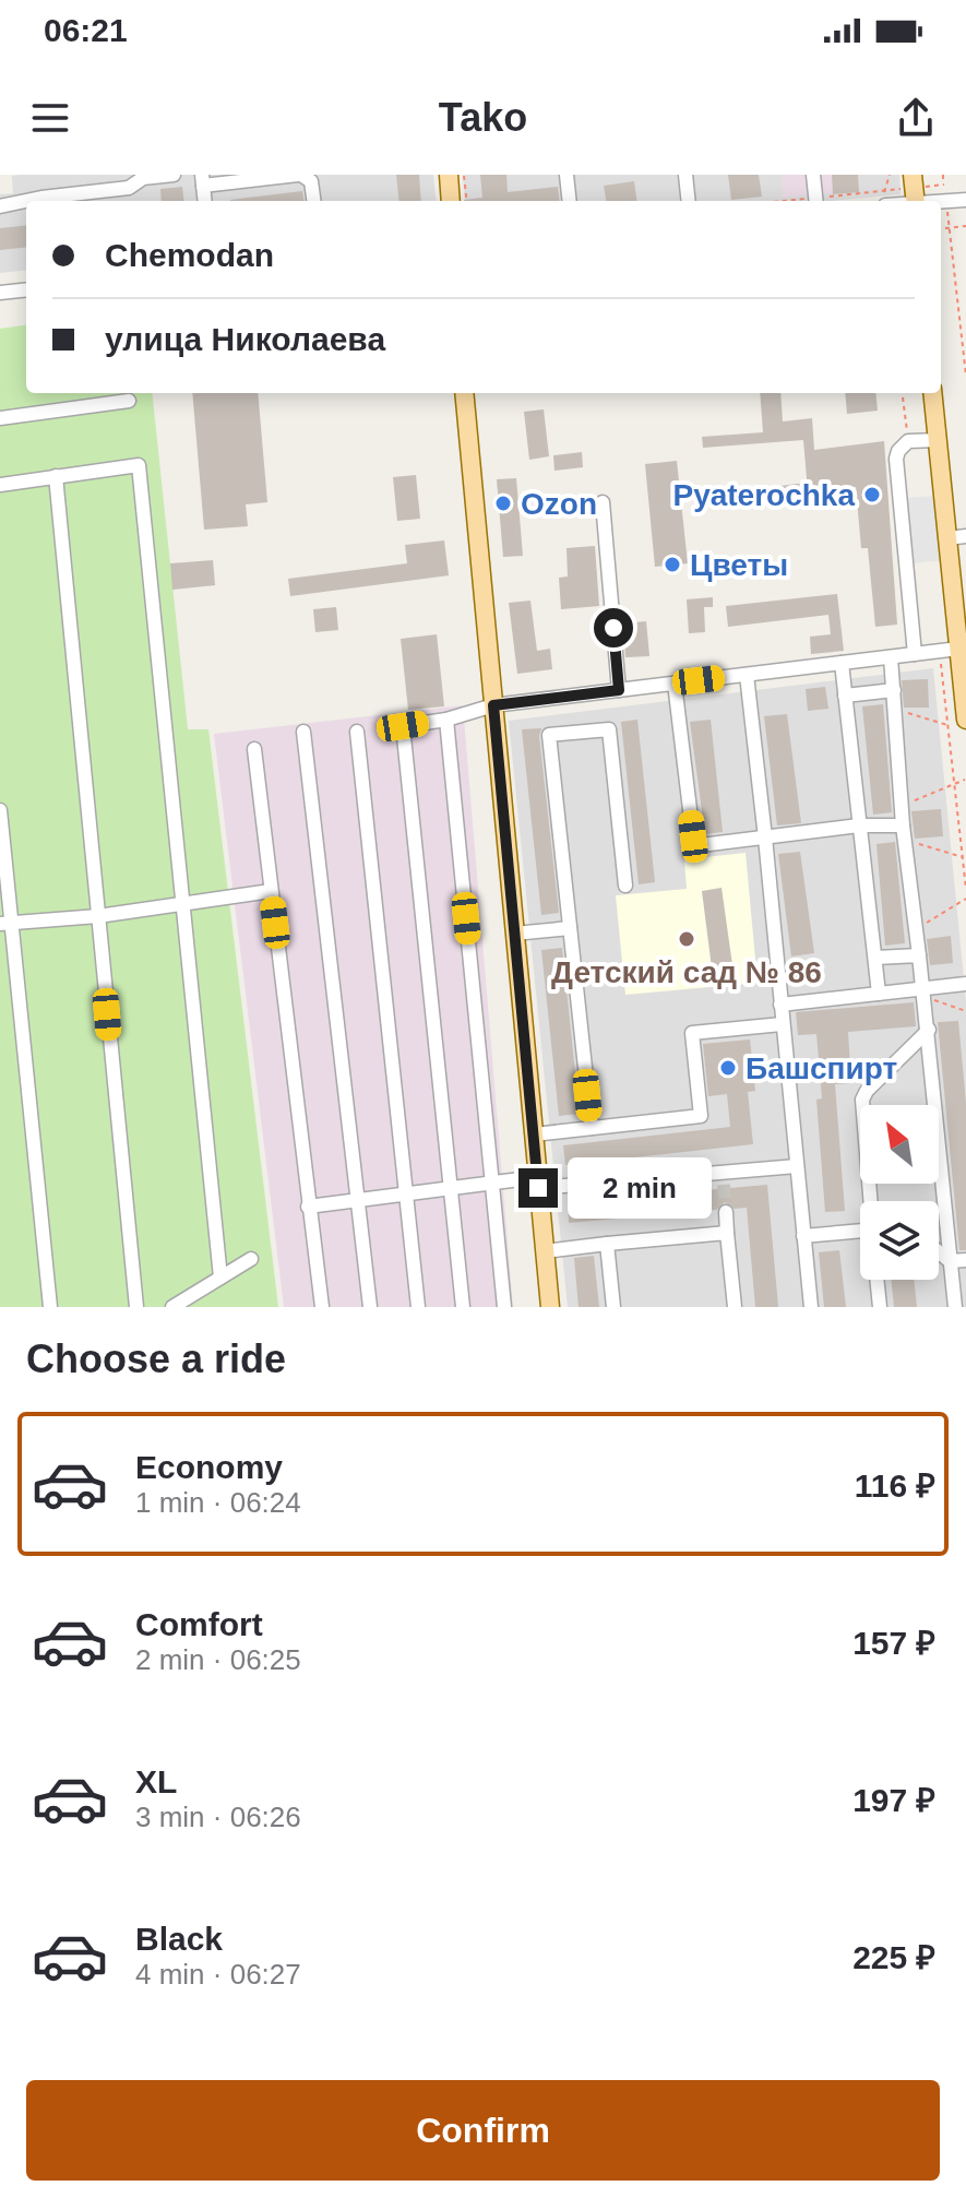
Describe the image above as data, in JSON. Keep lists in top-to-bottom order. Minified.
{"places":["Pyaterochka","Ozon","Цветы","Детский сад № 86","Башспирт"],"north":"top left","page":{"status":"06:21","header":"Tako","banner":["Chemodan","улица Николаева"],"bubble":"2 min","heading":"Choose a ride","list":[{"name":"Economy","note":"1 min · 06:24","value":"116 ₽"},{"name":"Comfort","note":"2 min · 06:25","value":"157 ₽"},{"name":"XL","note":"3 min · 06:26","value":"197 ₽"},{"name":"Black","note":"4 min · 06:27","value":"225 ₽"}],"buttons":"Confirm"}}
